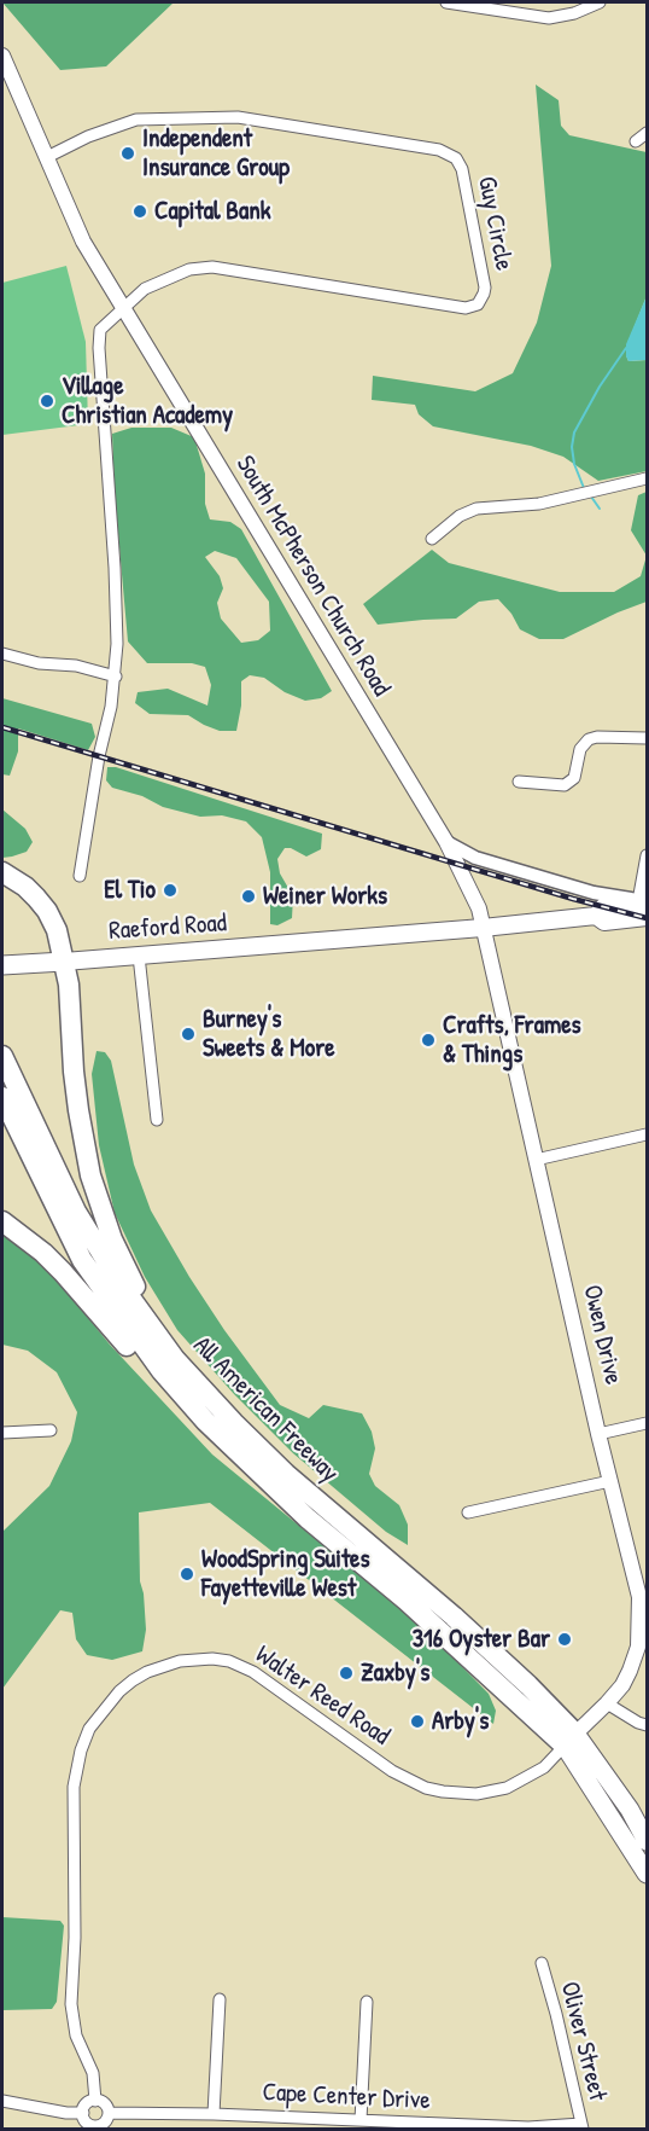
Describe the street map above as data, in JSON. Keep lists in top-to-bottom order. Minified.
{"streets":{"highway":["Raeford Road","All American Freeway"],"main road":["South McPherson Church Road","Owen Drive"],"street":["Guy Circle","Walter Reed Road","Oliver Street","Cape Center Drive"]},"crossings":[["Guy Circle","South McPherson Church Road"],["South McPherson Church Road","Raeford Road"],["South McPherson Church Road","Owen Drive"],["Raeford Road","Owen Drive"],["Owen Drive","All American Freeway"],["Owen Drive","Walter Reed Road"],["All American Freeway","Walter Reed Road"],["Walter Reed Road","Cape Center Drive"],["Oliver Street","Cape Center Drive"]],"places":["Independent Insurance Group","Capital Bank","Village Christian Academy","El Tio","Weiner Works","Burney's Sweets & More","Crafts, Frames & Things","WoodSpring Suites Fayetteville West","316 Oyster Bar","Zaxby's","Arby's"]}
